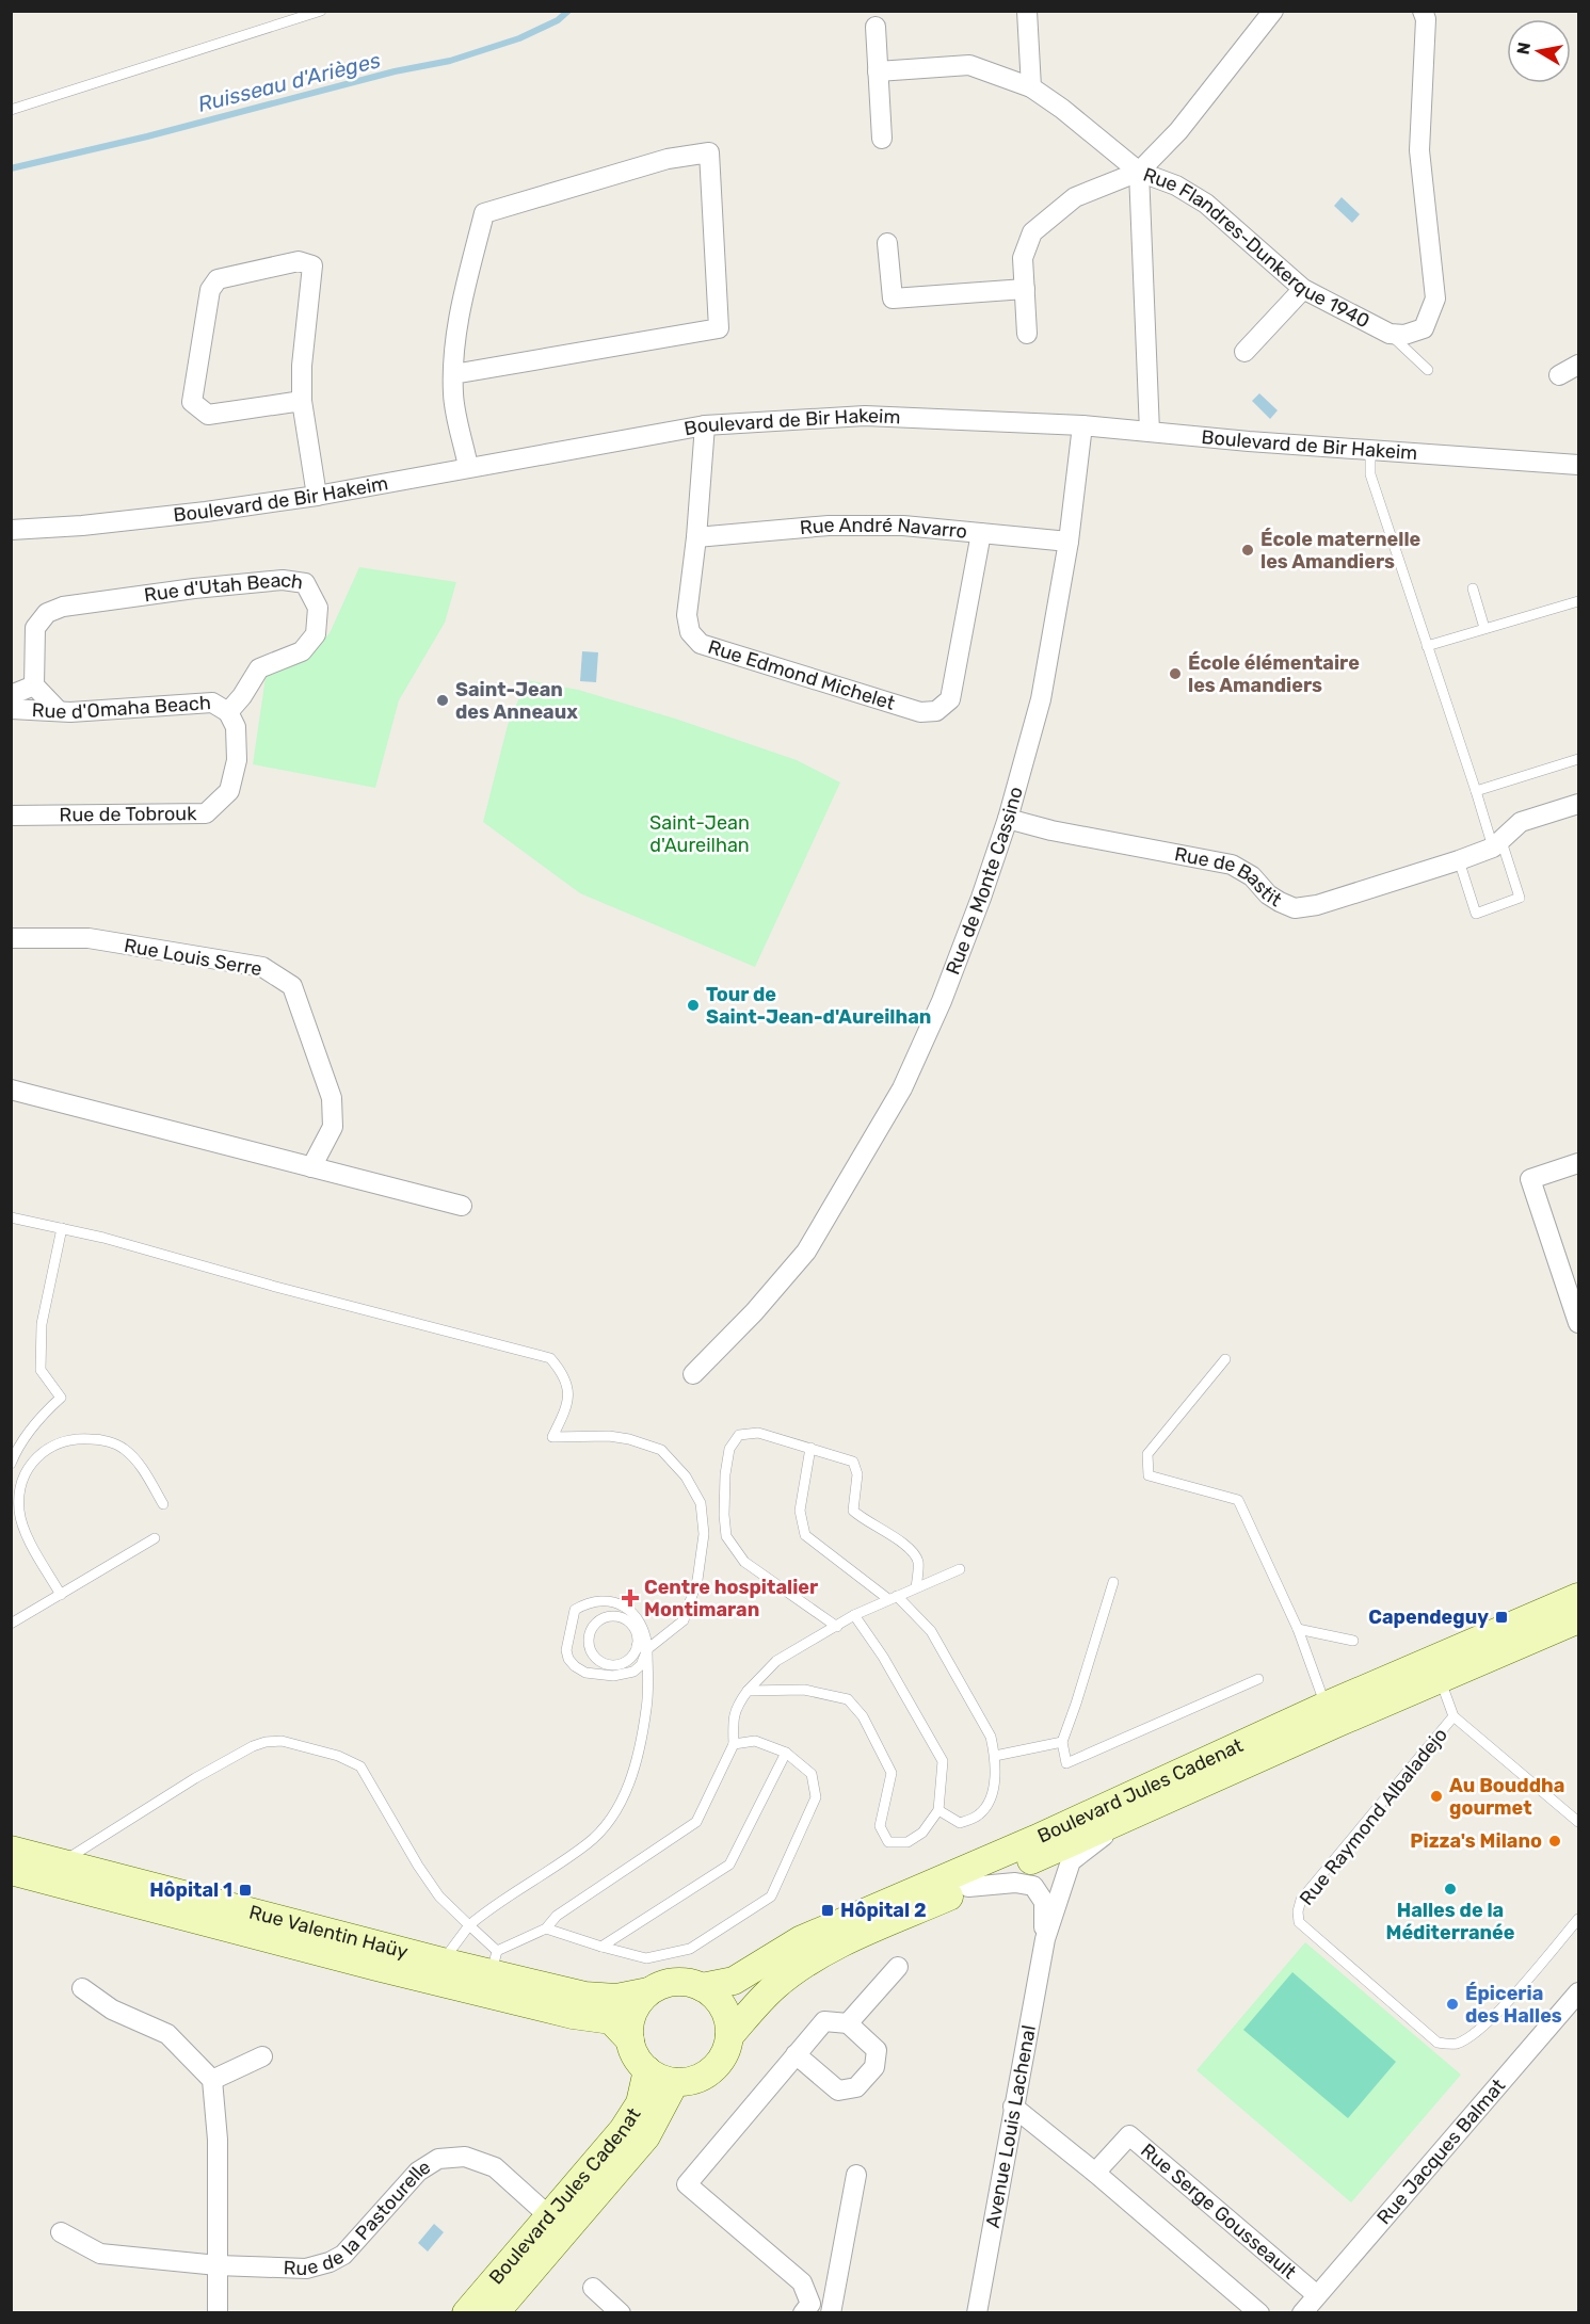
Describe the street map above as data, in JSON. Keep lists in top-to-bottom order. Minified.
{"streets":{"street":["Rue Flandres-Dunkerque 1940","Boulevard de Bir Hakeim","Rue André Navarro","Rue d'Utah Beach","Rue Edmond Michelet","Rue d'Omaha Beach","Rue de Tobrouk","Rue de Bastit","Rue de Monte Cassino","Rue Louis Serre","Boulevard Jules Cadenat","Rue Valentin Haüy","Avenue Louis Lachenal","Rue Jacques Balmat","Rue Serge Gousseault","Rue de la Pastourelle"],"lane":["Rue Raymond Albaladejo"]},"crossings":[["Boulevard de Bir Hakeim","Rue Edmond Michelet"],["Boulevard de Bir Hakeim","Rue de Monte Cassino"],["Rue André Navarro","Rue Edmond Michelet"],["Rue André Navarro","Rue de Monte Cassino"],["Rue d'Utah Beach","Rue d'Omaha Beach"],["Rue d'Utah Beach","Rue de Tobrouk"],["Rue d'Omaha Beach","Rue de Tobrouk"],["Rue de Bastit","Rue de Monte Cassino"],["Boulevard Jules Cadenat","Rue Raymond Albaladejo"],["Boulevard Jules Cadenat","Rue Valentin Haüy"],["Boulevard Jules Cadenat","Avenue Louis Lachenal"],["Boulevard Jules Cadenat","Rue de la Pastourelle"],["Rue Jacques Balmat","Rue Serge Gousseault"]],"water":["Ruisseau d'Arièges"],"parks":["Saint-Jean d'Aureilhan"],"places":{"other":["École maternelle les Amandiers","École élémentaire les Amandiers","Saint-Jean des Anneaux","Tour de Saint-Jean-d'Aureilhan","Au Bouddha gourmet","Pizza's Milano","Halles de la Méditerranée","Épiceria des Halles"],"health":["Centre hospitalier Montimaran"],"transit":["Capendeguy","Hôpital 1","Hôpital 2"]},"north":"left"}
